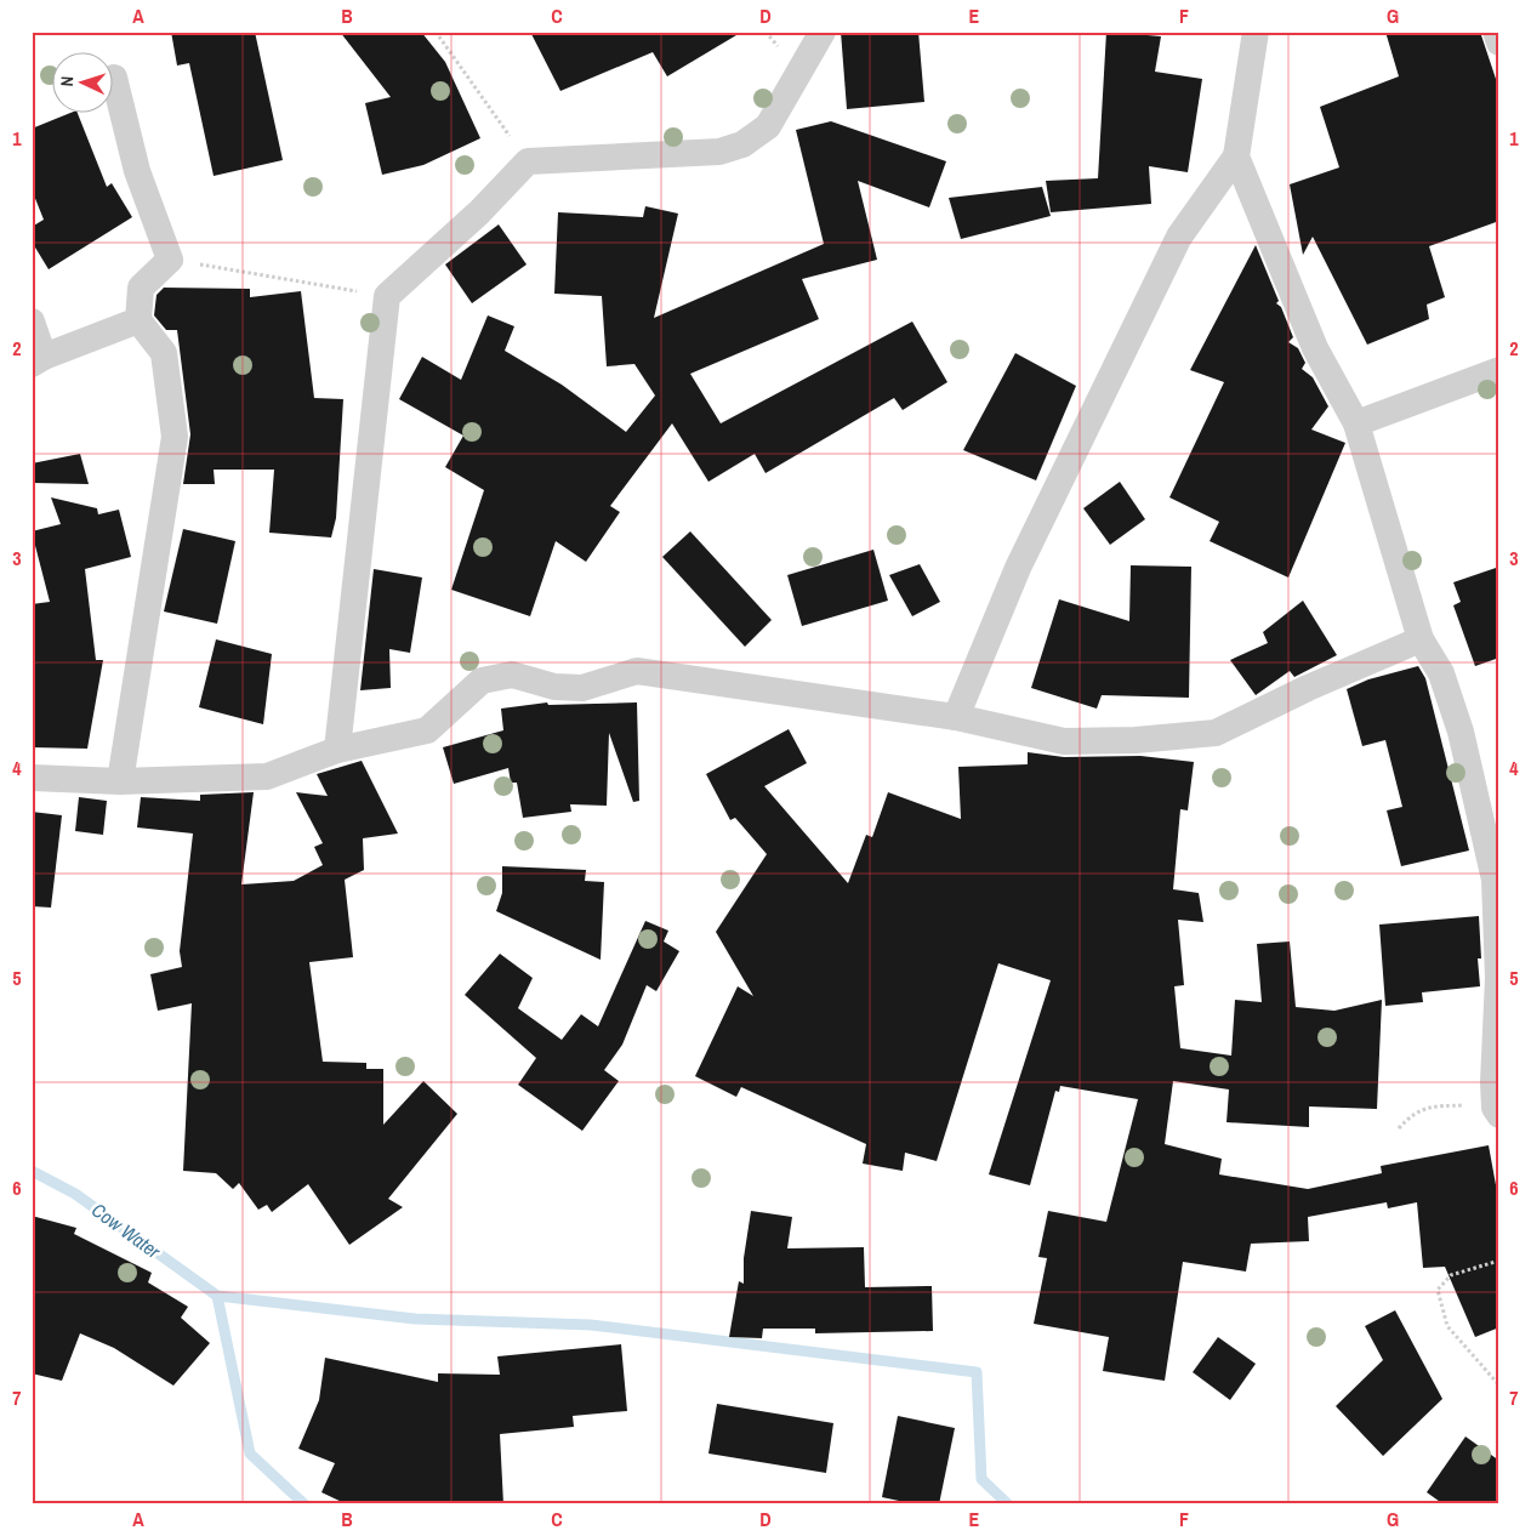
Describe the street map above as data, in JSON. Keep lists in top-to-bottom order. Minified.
{"water":["Cow Water"],"north":"left","grid":{"columns":["A","B","C","D","E","F","G"],"rows":["1","2","3","4","5","6","7"]}}
